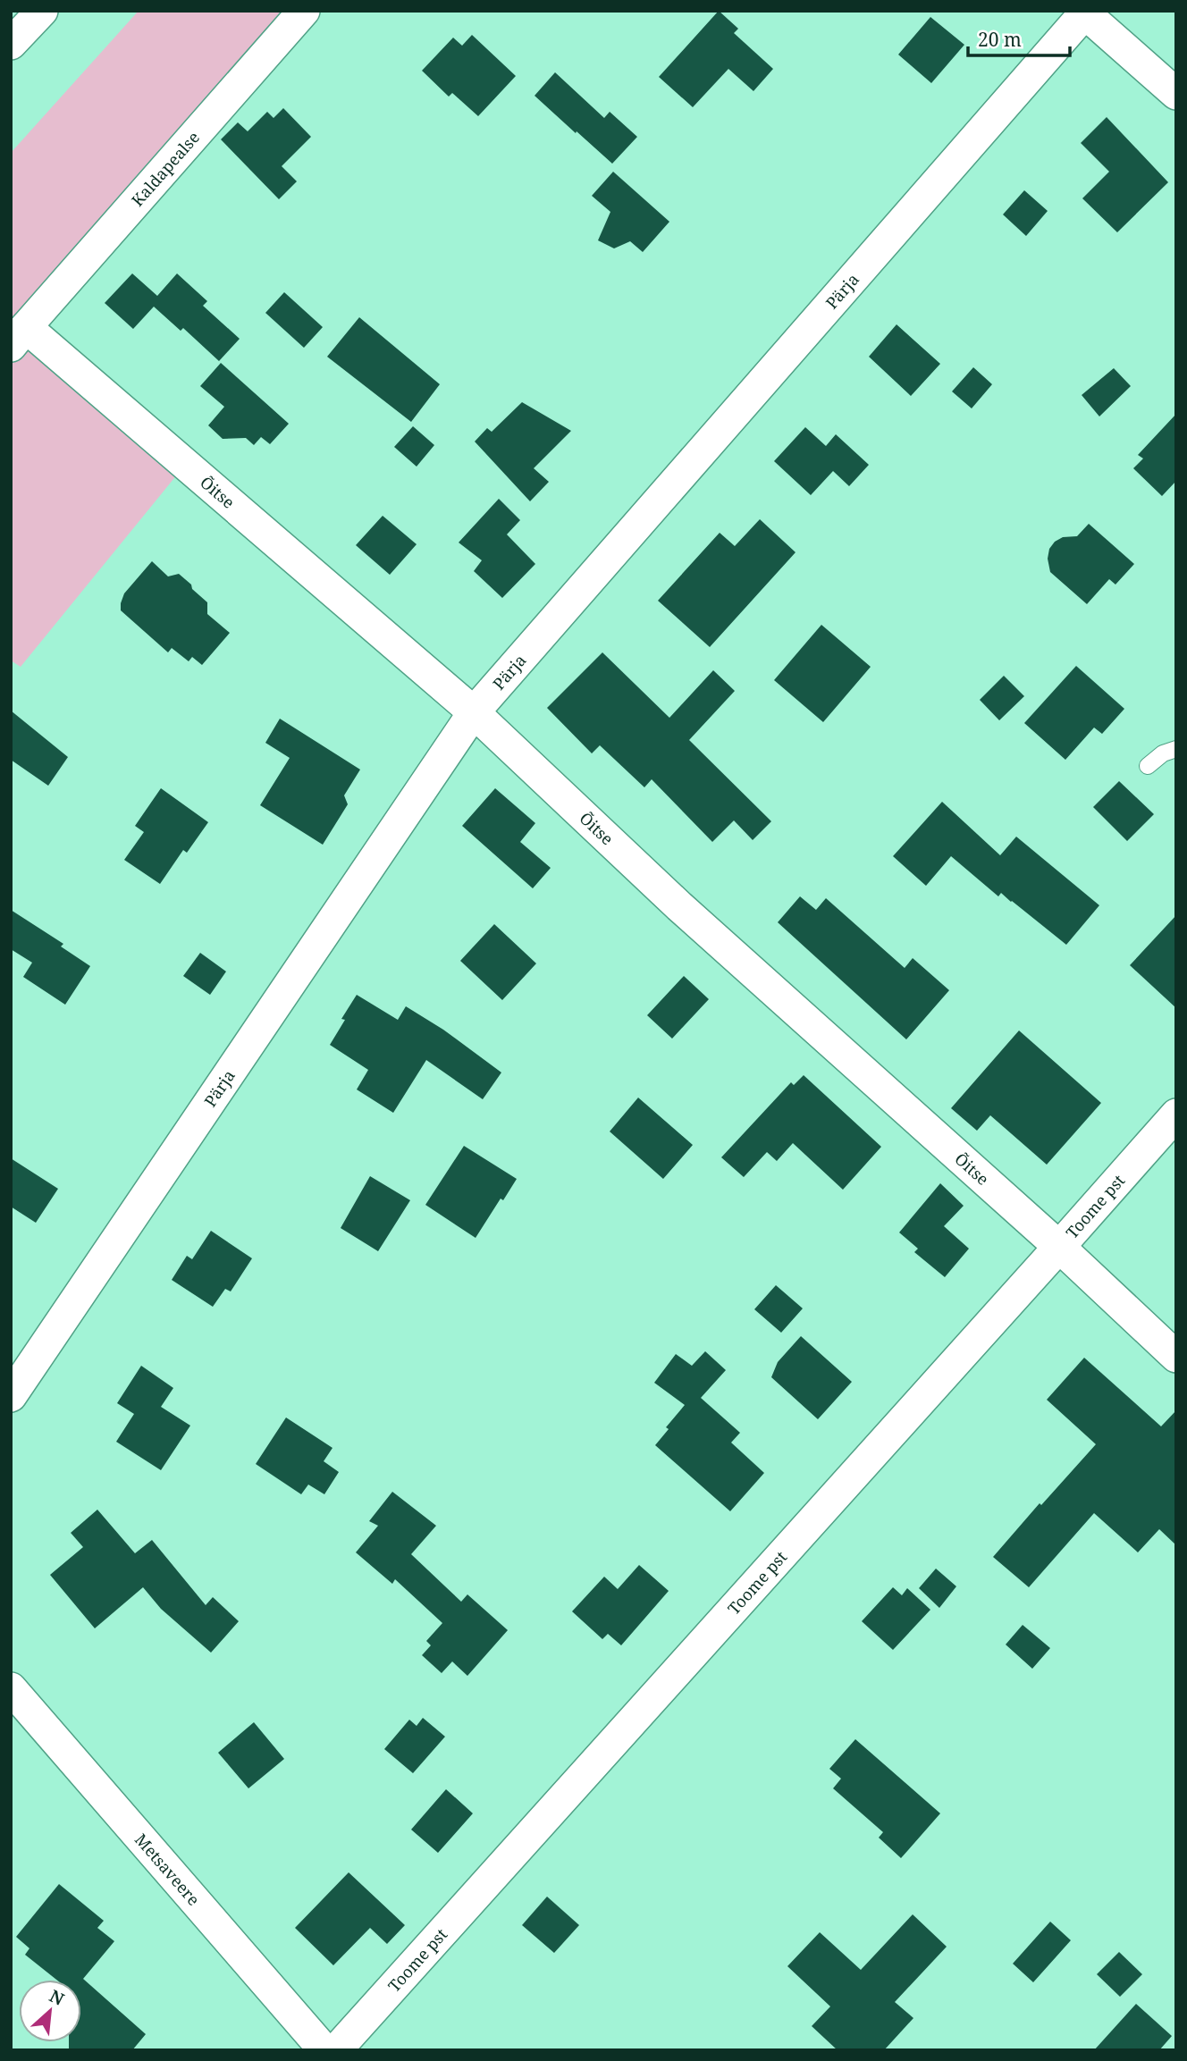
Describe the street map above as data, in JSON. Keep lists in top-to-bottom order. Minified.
{"streets":{"street":["Kaldapealse","Pärja","Õitse","Toome pst","Metsaveere"]},"crossings":[["Kaldapealse","Õitse"],["Pärja","Õitse"],["Õitse","Toome pst"]],"scale_bar":"20 m","north":"top right"}
